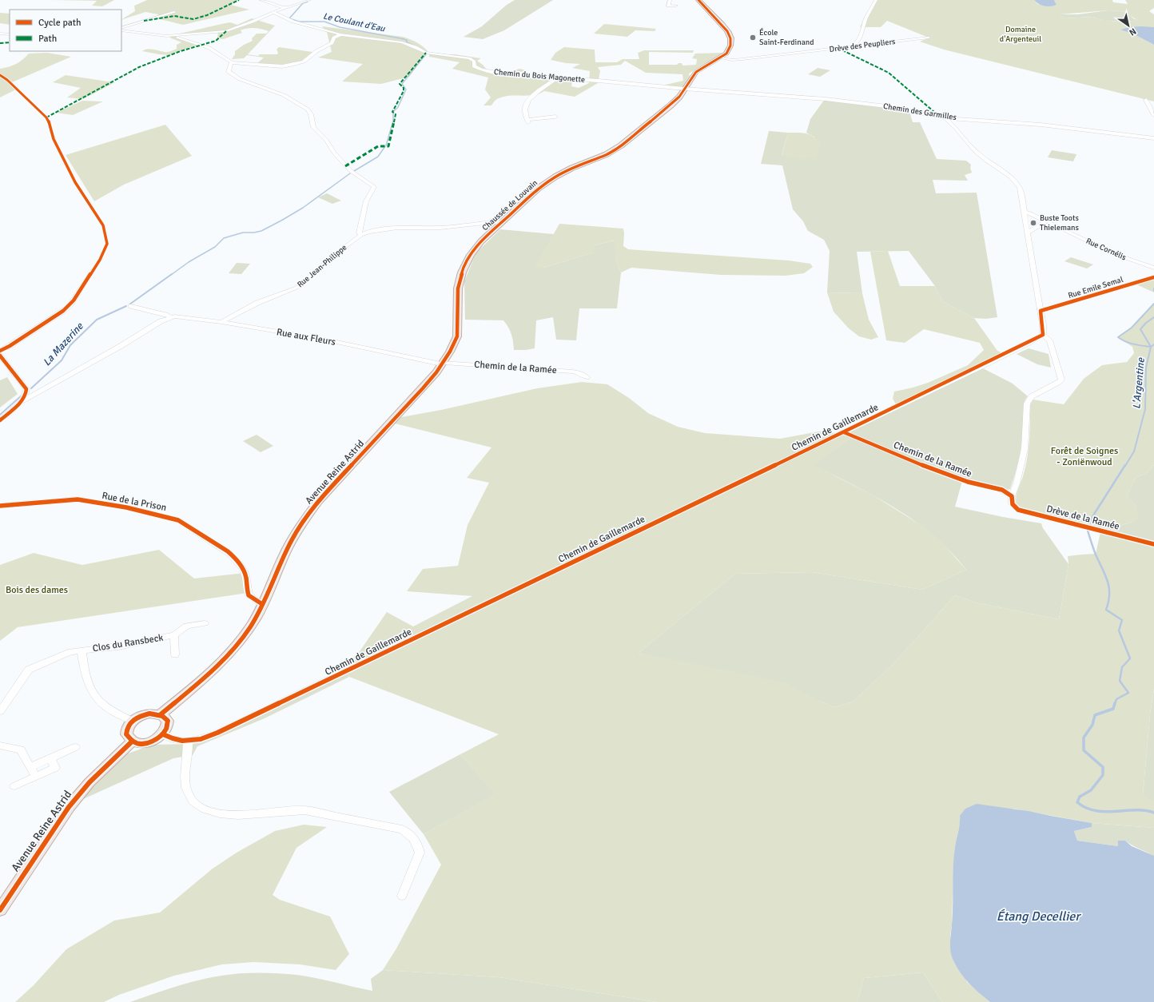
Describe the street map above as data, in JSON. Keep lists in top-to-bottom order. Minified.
{"streets":{"main road":["Chaussée de Louvain","Avenue Reine Astrid"],"street":["Drève des Peupliers","Chemin du Bois Magonette","Chemin des Garmilles","Rue Cornélis","Rue Jean-Philippe","Rue Emile Semal","Rue aux Fleurs","Chemin de la Ramée","Chemin de Gaillemarde","Rue de la Prison","Drève de la Ramée","Clos du Ransbeck"]},"crossings":[["Drève des Peupliers","Chaussée de Louvain"],["Chemin du Bois Magonette","Chemin des Garmilles"],["Chemin du Bois Magonette","Chaussée de Louvain"],["Chemin des Garmilles","Chaussée de Louvain"],["Chaussée de Louvain","Rue Jean-Philippe"],["Chaussée de Louvain","Rue aux Fleurs"],["Chaussée de Louvain","Chemin de la Ramée"],["Chaussée de Louvain","Avenue Reine Astrid"],["Rue Jean-Philippe","Rue aux Fleurs"],["Rue aux Fleurs","Chemin de la Ramée"],["Chemin de la Ramée","Chemin de Gaillemarde"],["Chemin de la Ramée","Drève de la Ramée"],["Chemin de Gaillemarde","Avenue Reine Astrid"],["Avenue Reine Astrid","Rue de la Prison"]],"water":["Le Coulant d'Eau","La Mazerine","L'Argentine","Étang Decellier"],"parks":["Domaine d'Argenteuil","Forêt de Soignes - Zoniënwoud","Bois des dames"],"places":["École Saint-Ferdinand","Buste Toots Thielemans"],"legend":["Cycle path","Path"],"north":"bottom right"}
